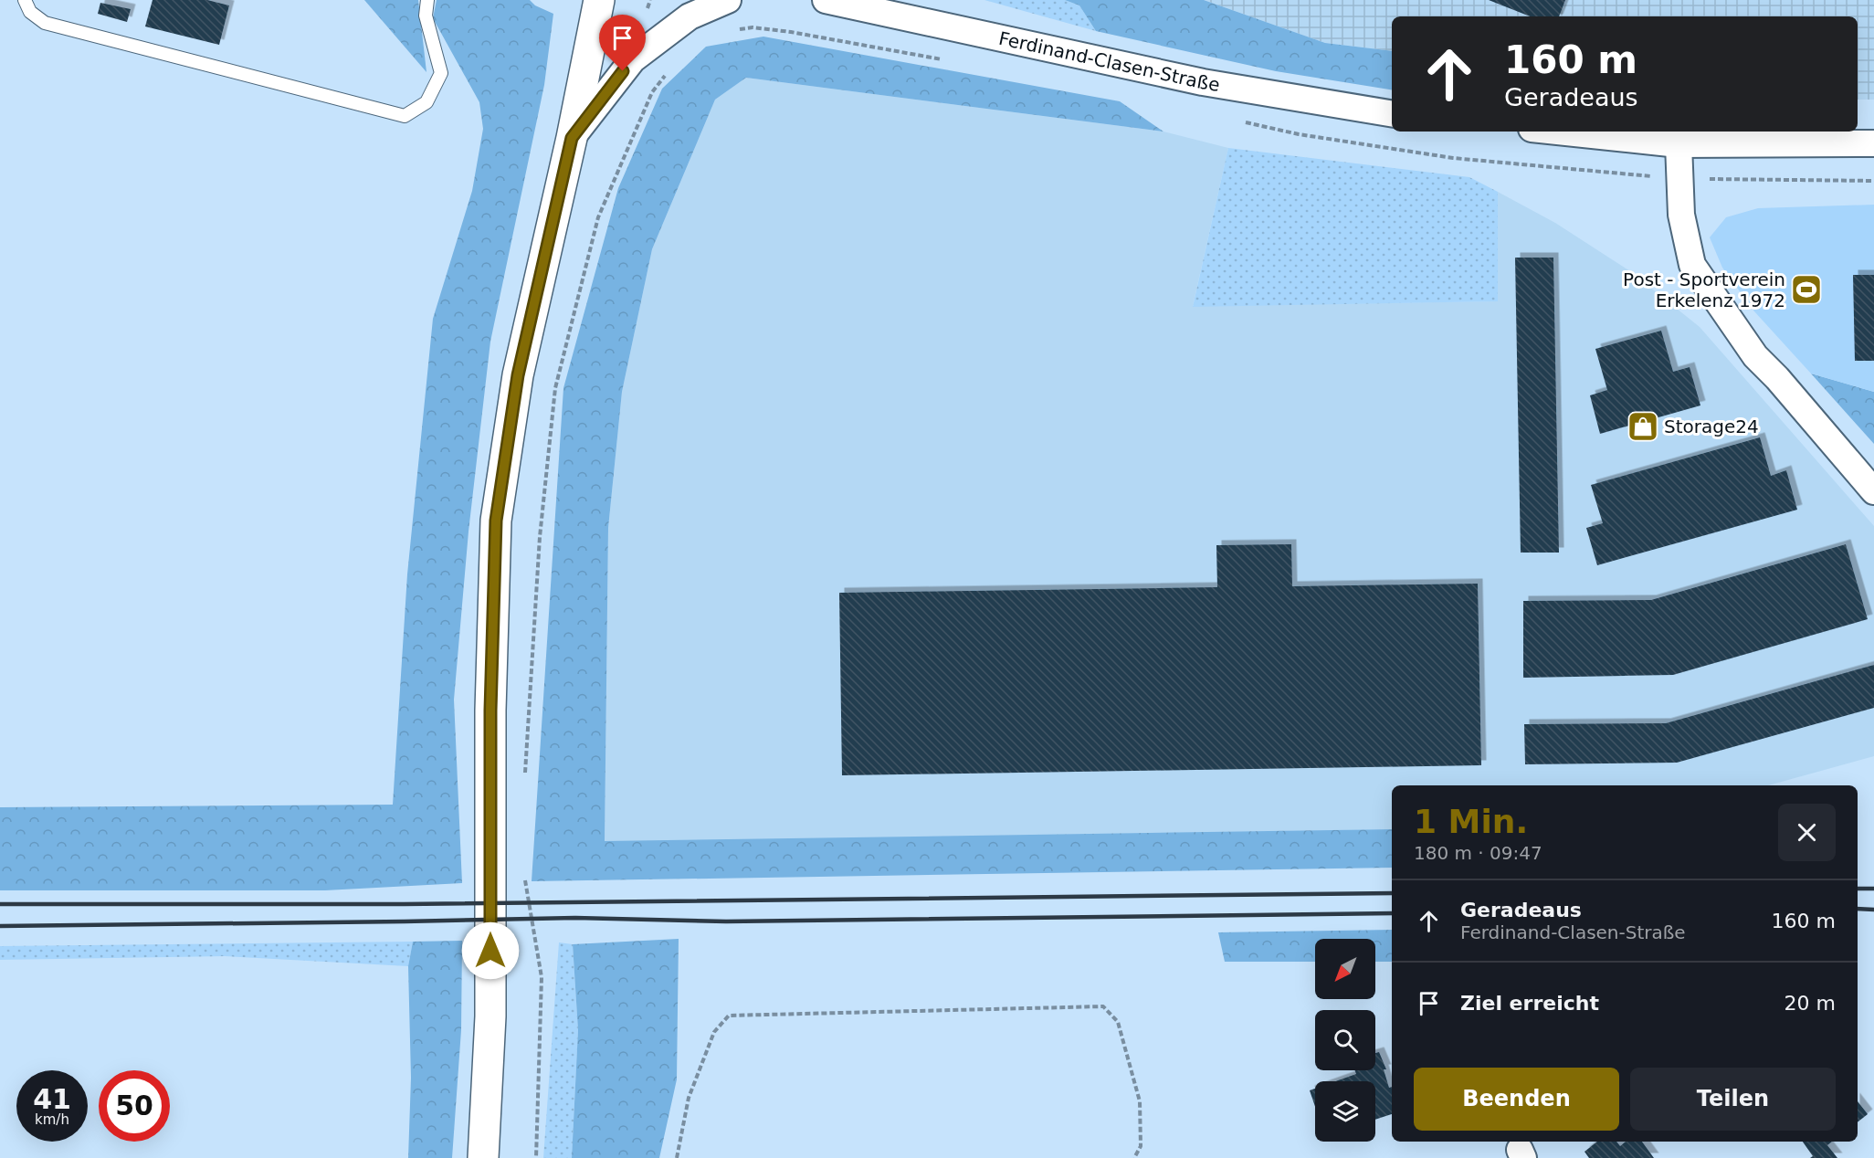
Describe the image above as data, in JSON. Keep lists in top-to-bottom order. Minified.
{"streets":{"street":["Ferdinand-Clasen-Straße"]},"places":{"sports":["Post - Sportverein Erkelenz 1972"],"shop":["Storage24"]},"north":"bottom left","page":{"turn":["160 m","Geradeaus"],"heading":["1 Min.","180 m · 09:47"],"list":[{"name":"Geradeaus","note":"Ferdinand-Clasen-Straße","value":"160 m"},{"name":"Ziel erreicht","value":"20 m"}],"buttons":["Beenden","Teilen"],"speed":"41 km/h","limit":"50"}}
